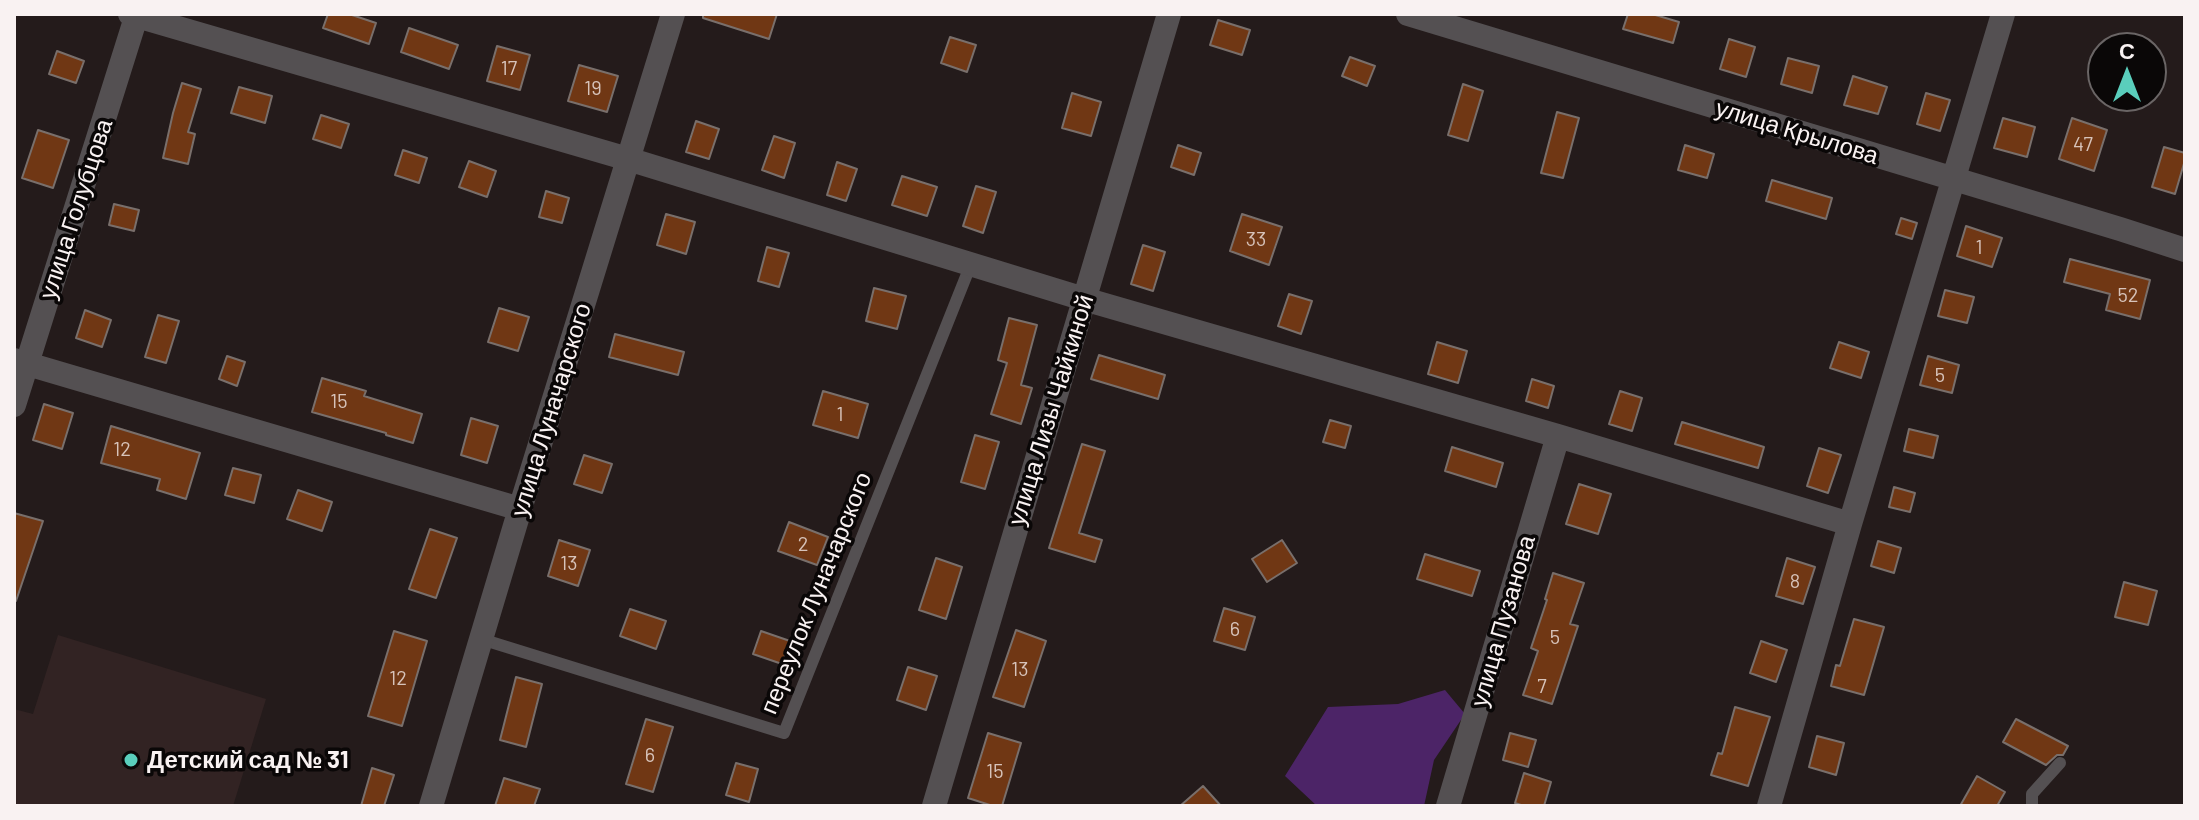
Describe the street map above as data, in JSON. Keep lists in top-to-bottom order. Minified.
{"streets":{"street":["улица Крылова","улица Голубцова","улица Луначарского","улица Лизы Чайкиной","улица Пузанова"],"lane":["переулок Луначарского"]},"crossings":[["улица Луначарского","переулок Луначарского"]],"places":["Детский сад № 31"],"house_numbers":["17","19","47","33","1","52","5","15","1","12","2","13","8","6","5","13","12","7","6","15"],"north":"top"}
